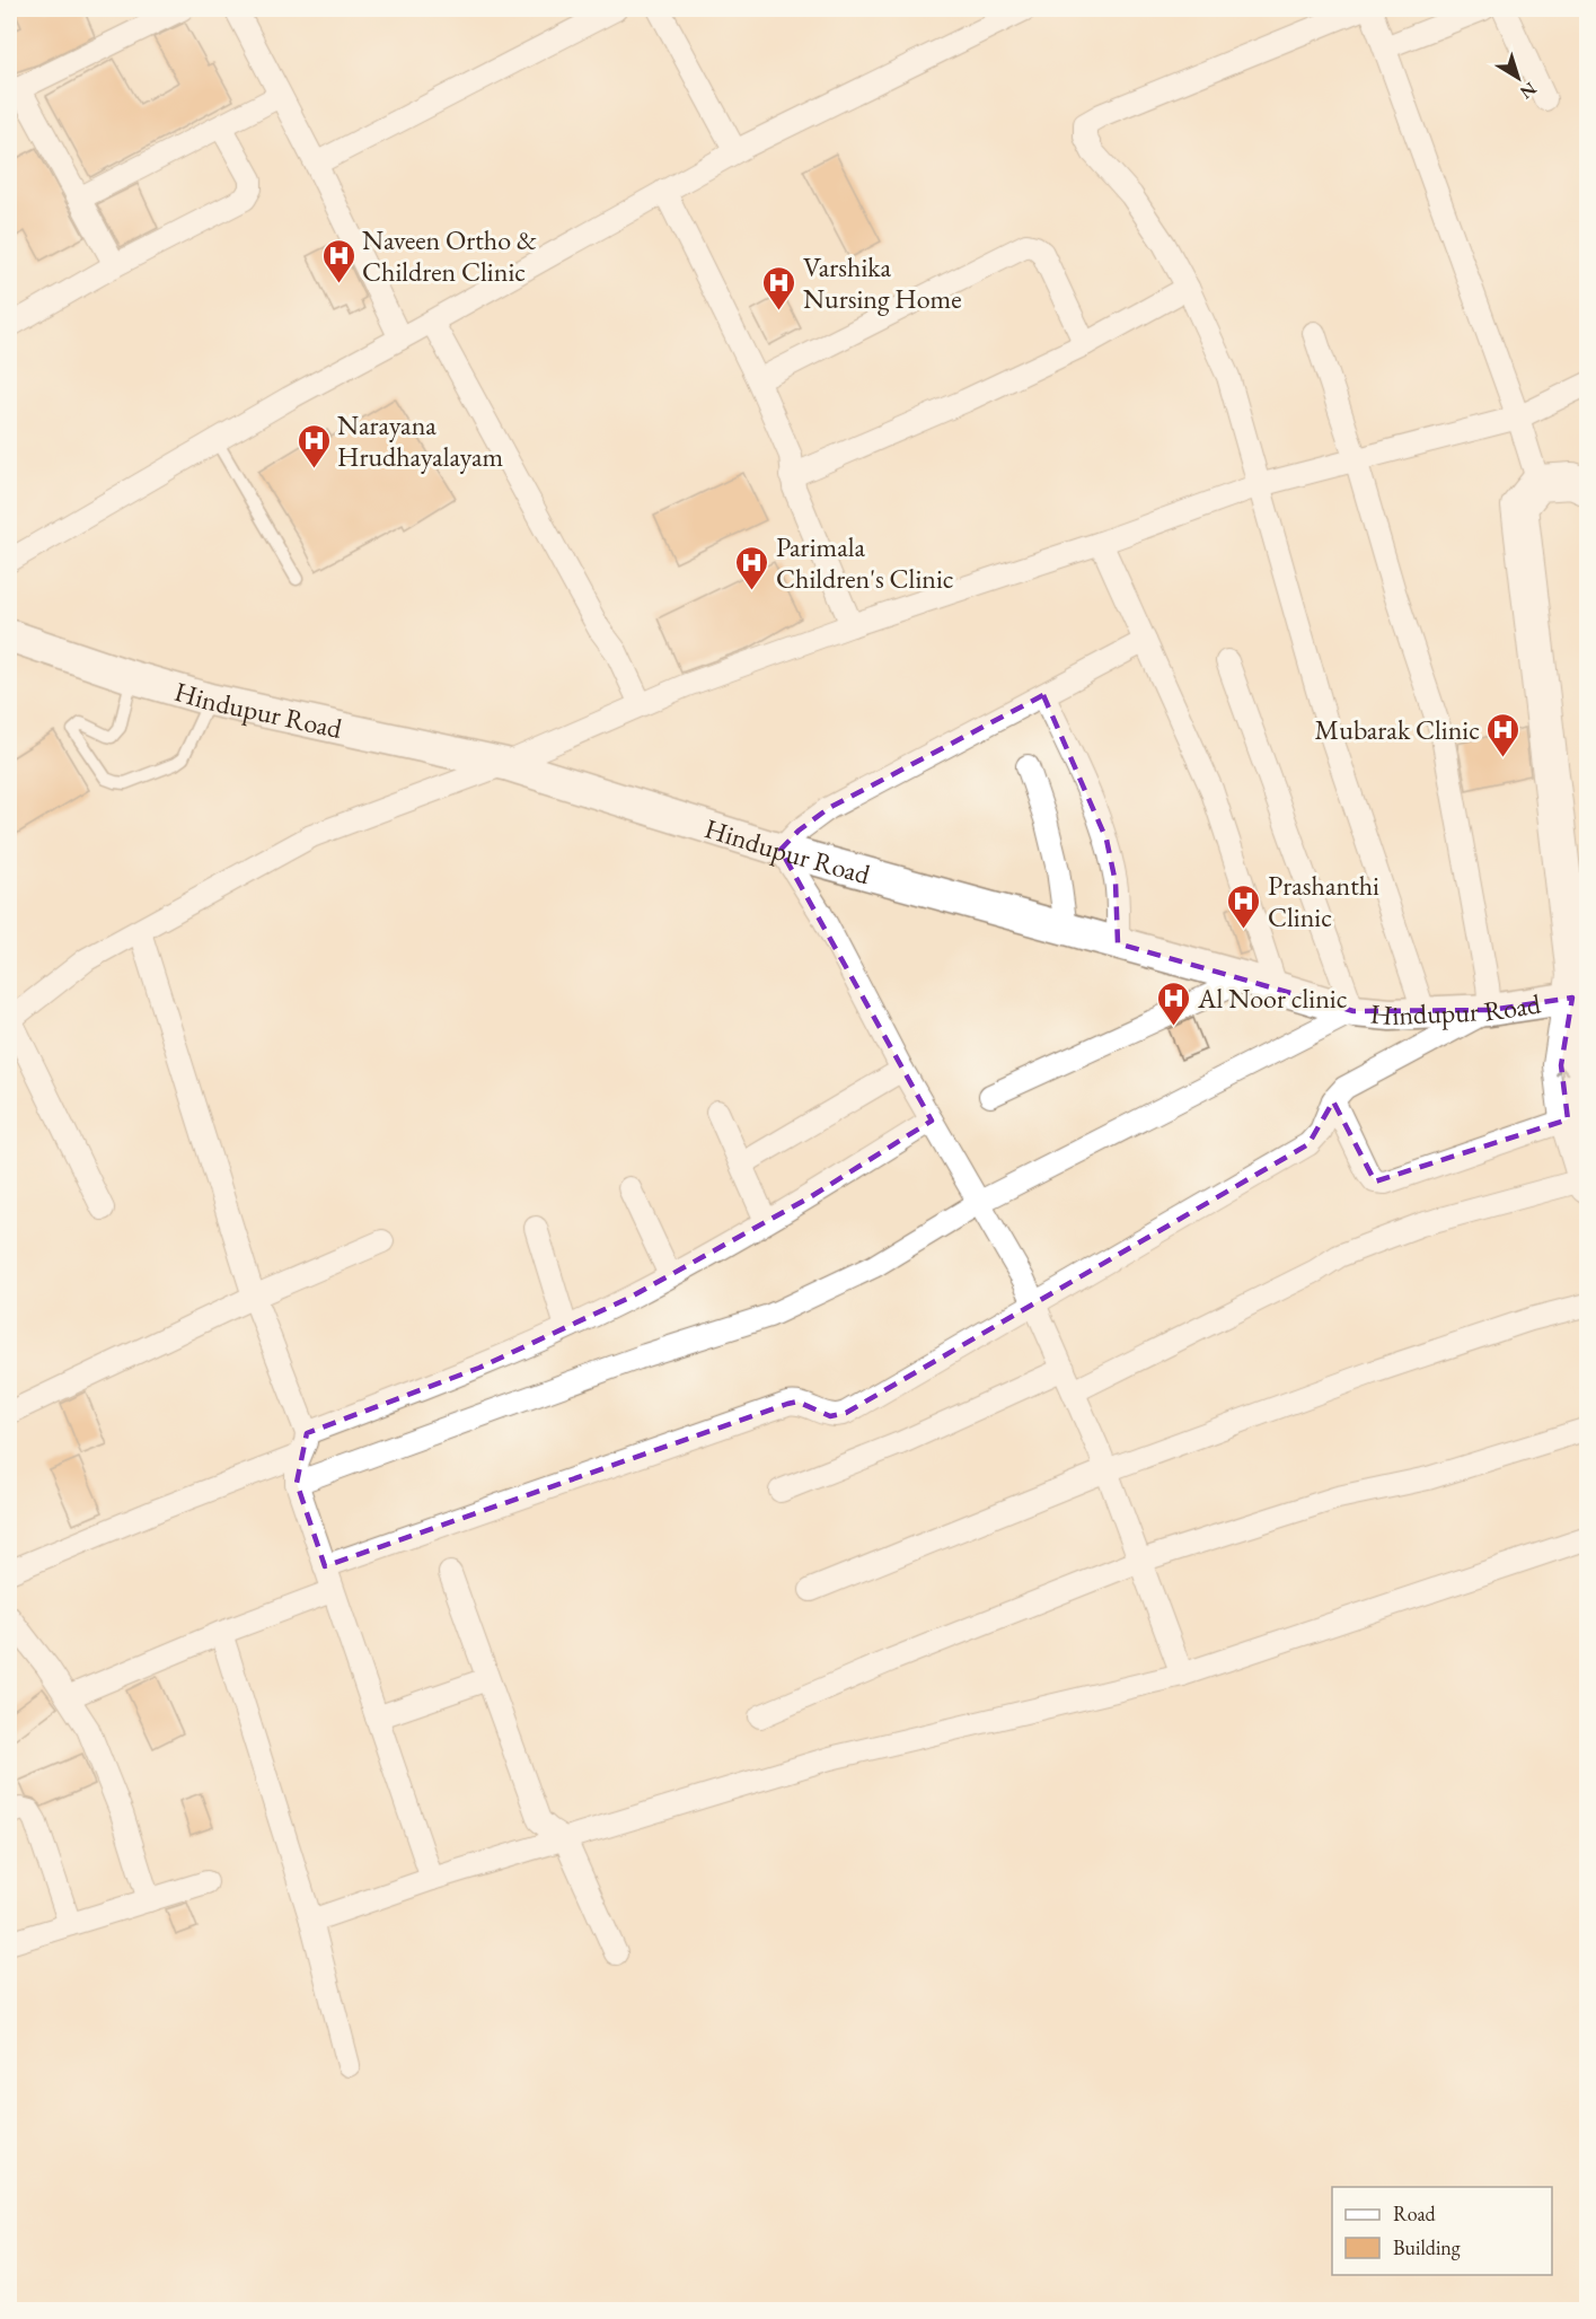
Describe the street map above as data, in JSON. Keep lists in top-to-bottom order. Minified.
{"streets":{"main road":["Hindupur Road"]},"places":{"hospital":["Naveen Ortho & Children Clinic","Varshika Nursing Home","Narayana Hrudhayalayam","Parimala Children's Clinic","Mubarak Clinic","Prashanthi Clinic","Al Noor clinic"]},"legend":["Road","Building"],"north":"bottom right"}
